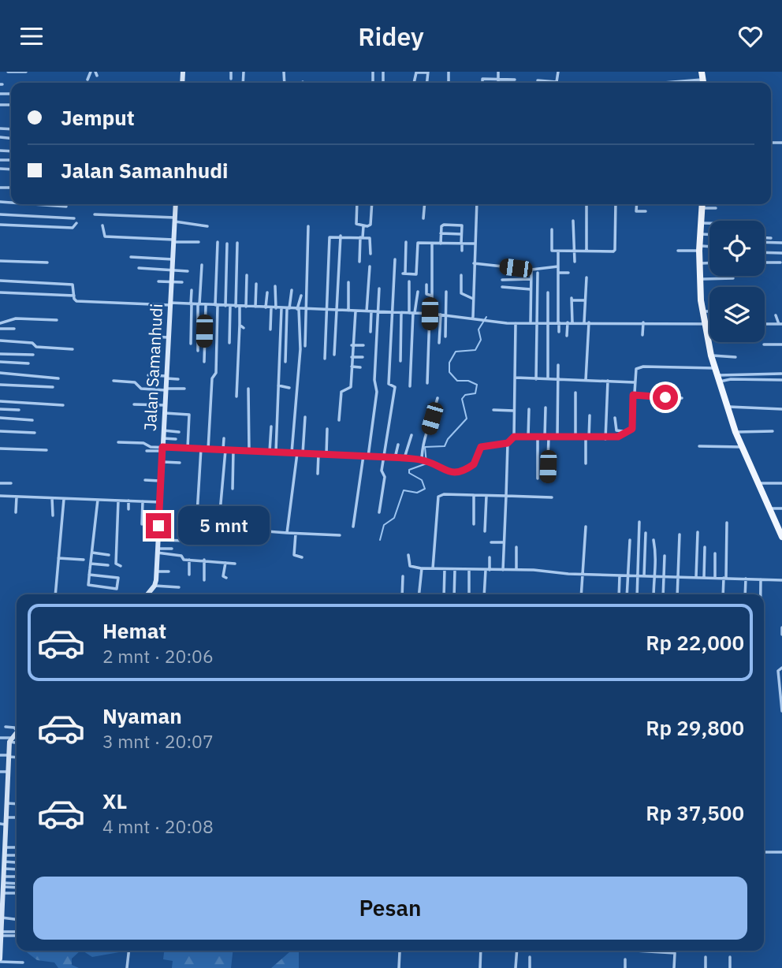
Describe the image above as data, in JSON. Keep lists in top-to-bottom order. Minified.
{"streets":{"street":["Jalan Samanhudi"]},"page":{"header":"Ridey","banner":["Jemput","Jalan Samanhudi"],"bubble":"5 mnt","list":[{"name":"Hemat","note":"2 mnt · 20:06","value":"Rp 22,000"},{"name":"Nyaman","note":"3 mnt · 20:07","value":"Rp 29,800"},{"name":"XL","note":"4 mnt · 20:08","value":"Rp 37,500"}],"buttons":"Pesan"}}
